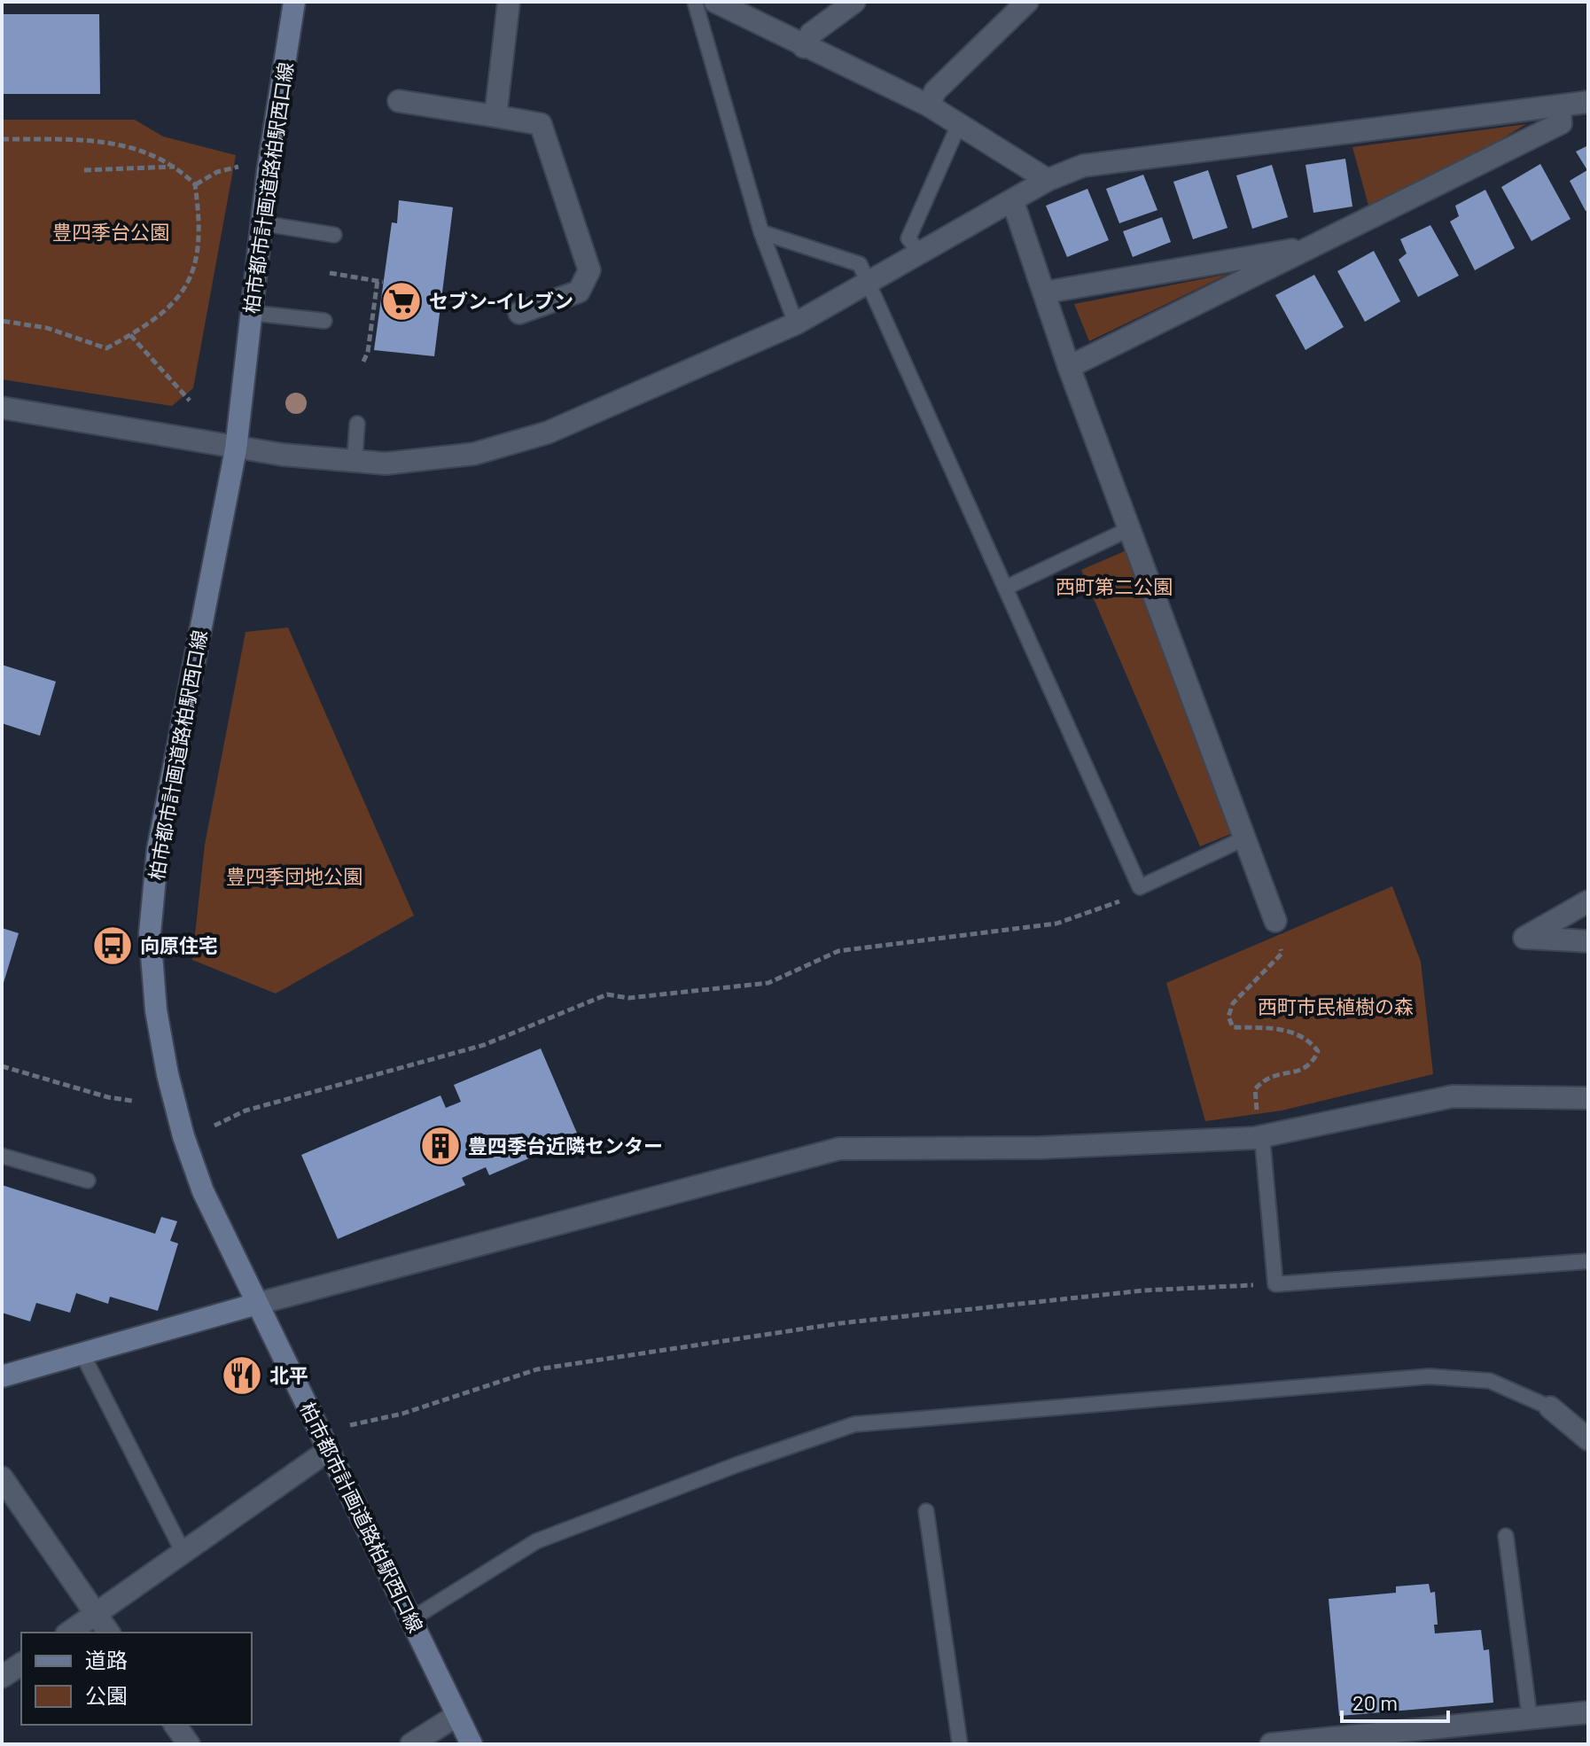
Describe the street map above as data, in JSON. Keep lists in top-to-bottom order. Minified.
{"streets":{"street":["柏市都市計画道路柏駅西口線"]},"parks":["豊四季台公園","西町第二公園","豊四季団地公園","西町市民植樹の森"],"places":{"supermarket":["セブン-イレブン"],"bus stop":["向原住宅"],"building":["豊四季台近隣センター"],"restaurant":["北平"]},"legend":["道路","公園"],"scale_bar":"20 m"}
